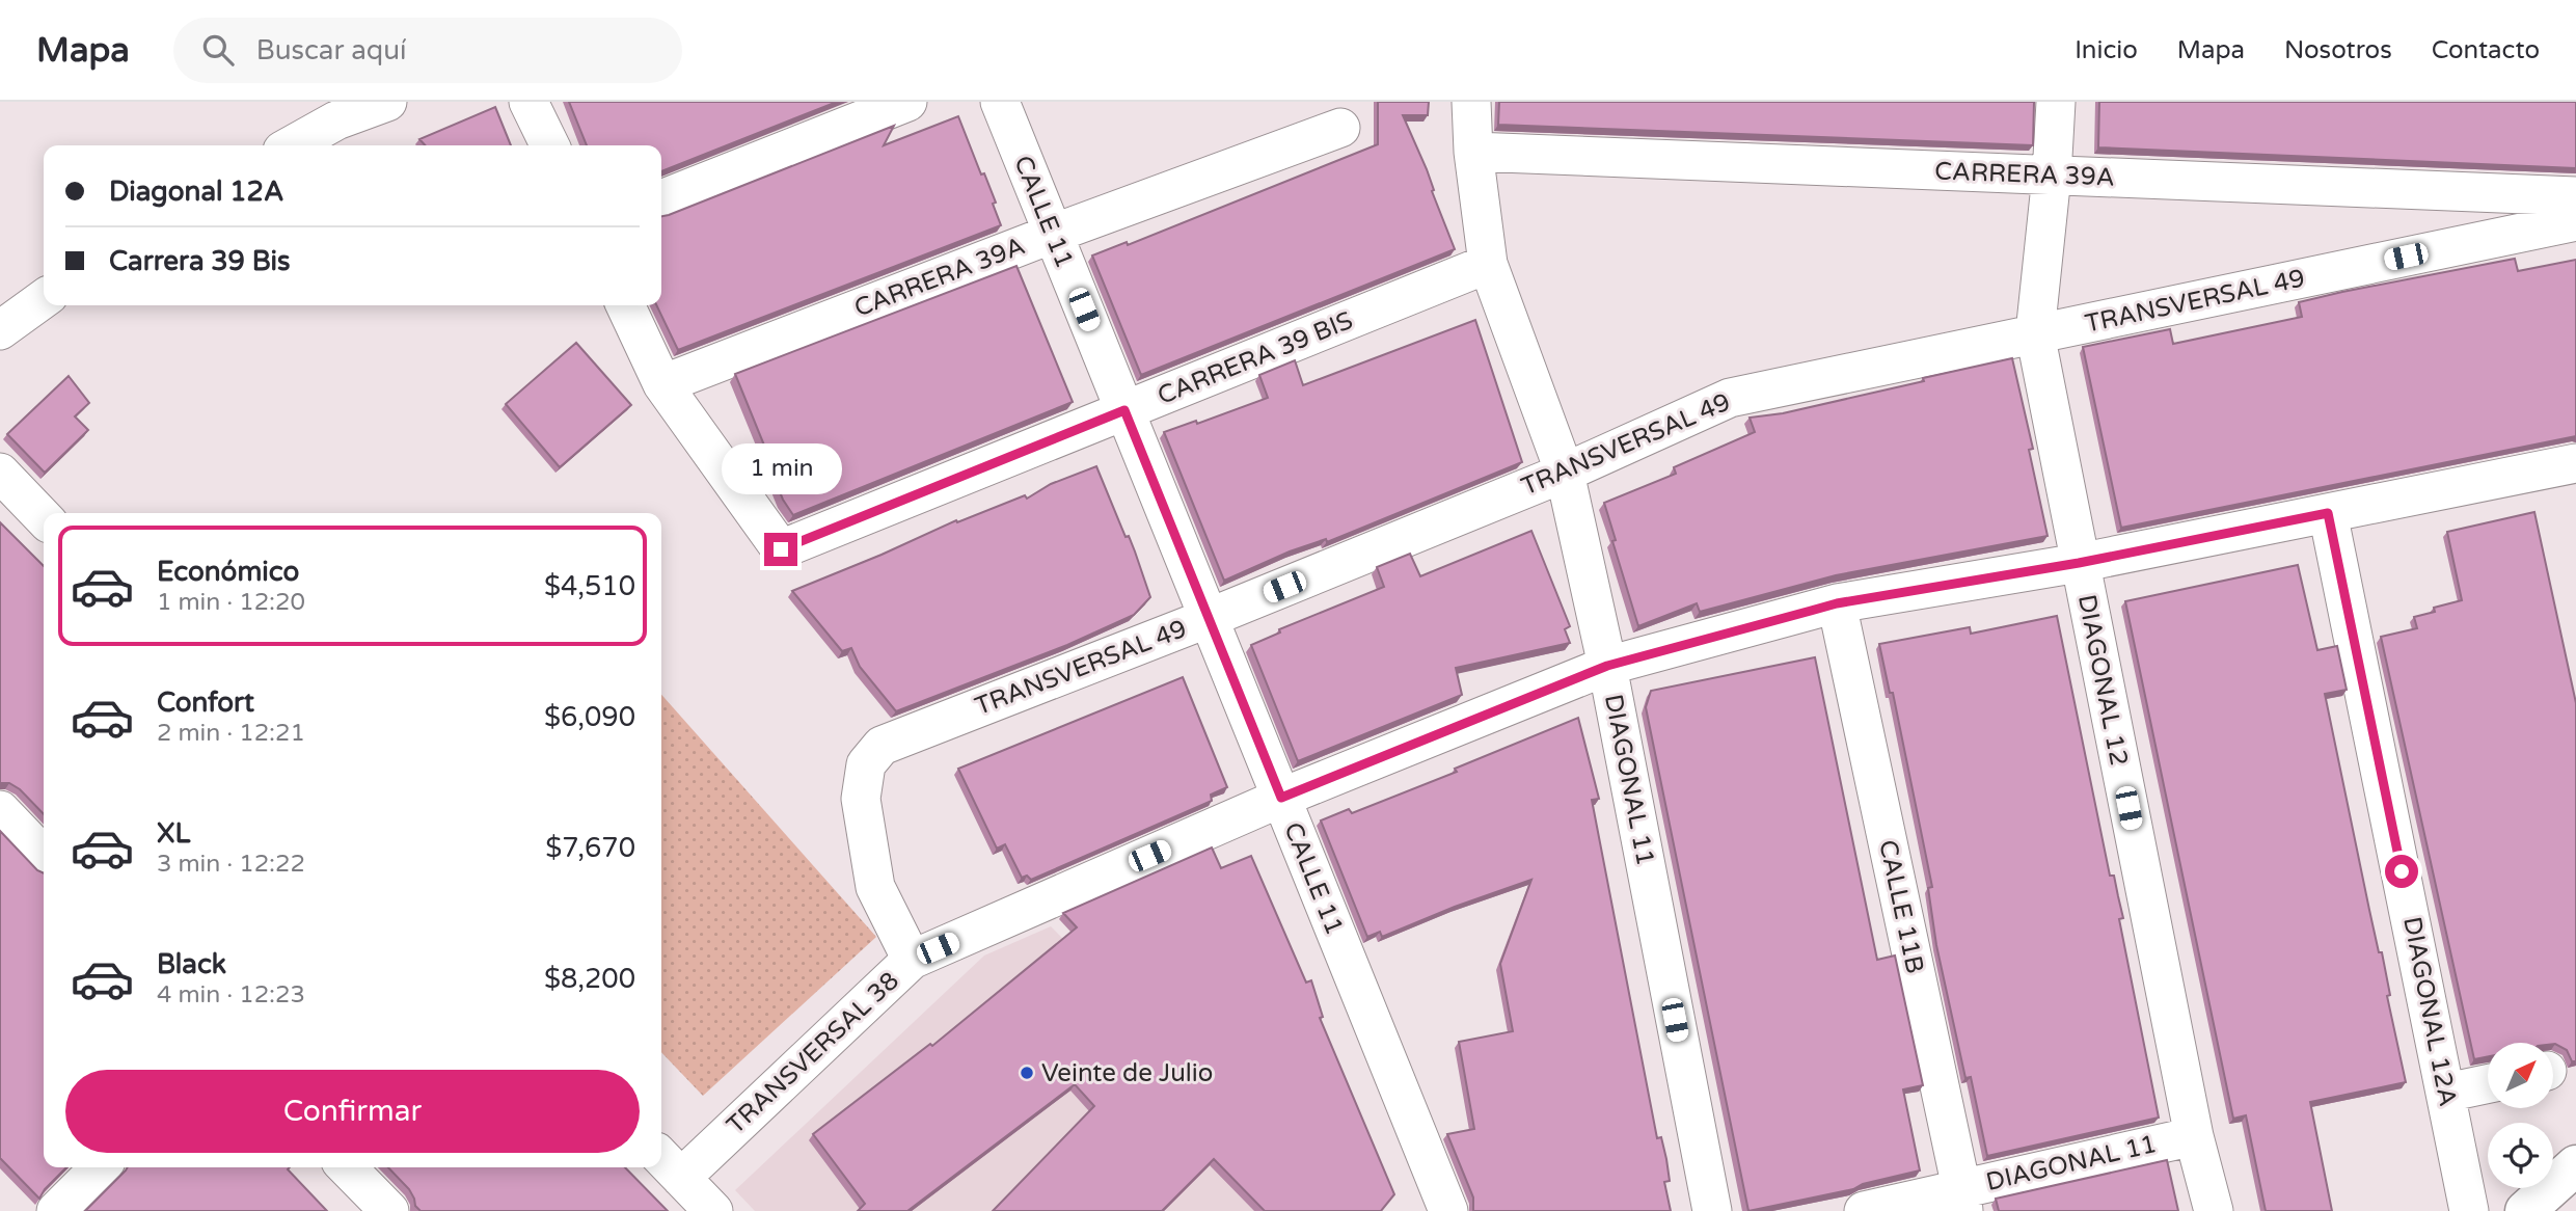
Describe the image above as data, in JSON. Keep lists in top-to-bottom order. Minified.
{"streets":{"street":["CARRERA 39A","CALLE 11","TRANSVERSAL 49","CARRERA 39 BIS","DIAGONAL 12","DIAGONAL 11","CALLE 11B","DIAGONAL 12A","TRANSVERSAL 38"]},"crossings":[["CARRERA 39A","CALLE 11"],["CARRERA 39A","CARRERA 39 BIS"],["CARRERA 39A","DIAGONAL 12"],["CARRERA 39A","DIAGONAL 11"],["CALLE 11","TRANSVERSAL 49"],["CALLE 11","CARRERA 39 BIS"],["CALLE 11","TRANSVERSAL 38"],["TRANSVERSAL 49","DIAGONAL 12"],["TRANSVERSAL 49","DIAGONAL 11"],["TRANSVERSAL 49","TRANSVERSAL 38"],["CARRERA 39 BIS","DIAGONAL 11"],["DIAGONAL 12","DIAGONAL 11"],["DIAGONAL 12","TRANSVERSAL 38"],["DIAGONAL 11","CALLE 11B"],["DIAGONAL 11","TRANSVERSAL 38"],["CALLE 11B","TRANSVERSAL 38"],["DIAGONAL 12A","TRANSVERSAL 38"]],"places":["Veinte de Julio"],"north":"top right","page":{"header":"Mapa","search":"Buscar aquí","nav":["Inicio","Mapa","Nosotros","Contacto"],"banner":["Diagonal 12A","Carrera 39 Bis"],"bubble":"1 min","list":[{"name":"Económico","note":"1 min · 12:20","value":"$4,510"},{"name":"Confort","note":"2 min · 12:21","value":"$6,090"},{"name":"XL","note":"3 min · 12:22","value":"$7,670"},{"name":"Black","note":"4 min · 12:23","value":"$8,200"}],"buttons":"Confirmar"}}
